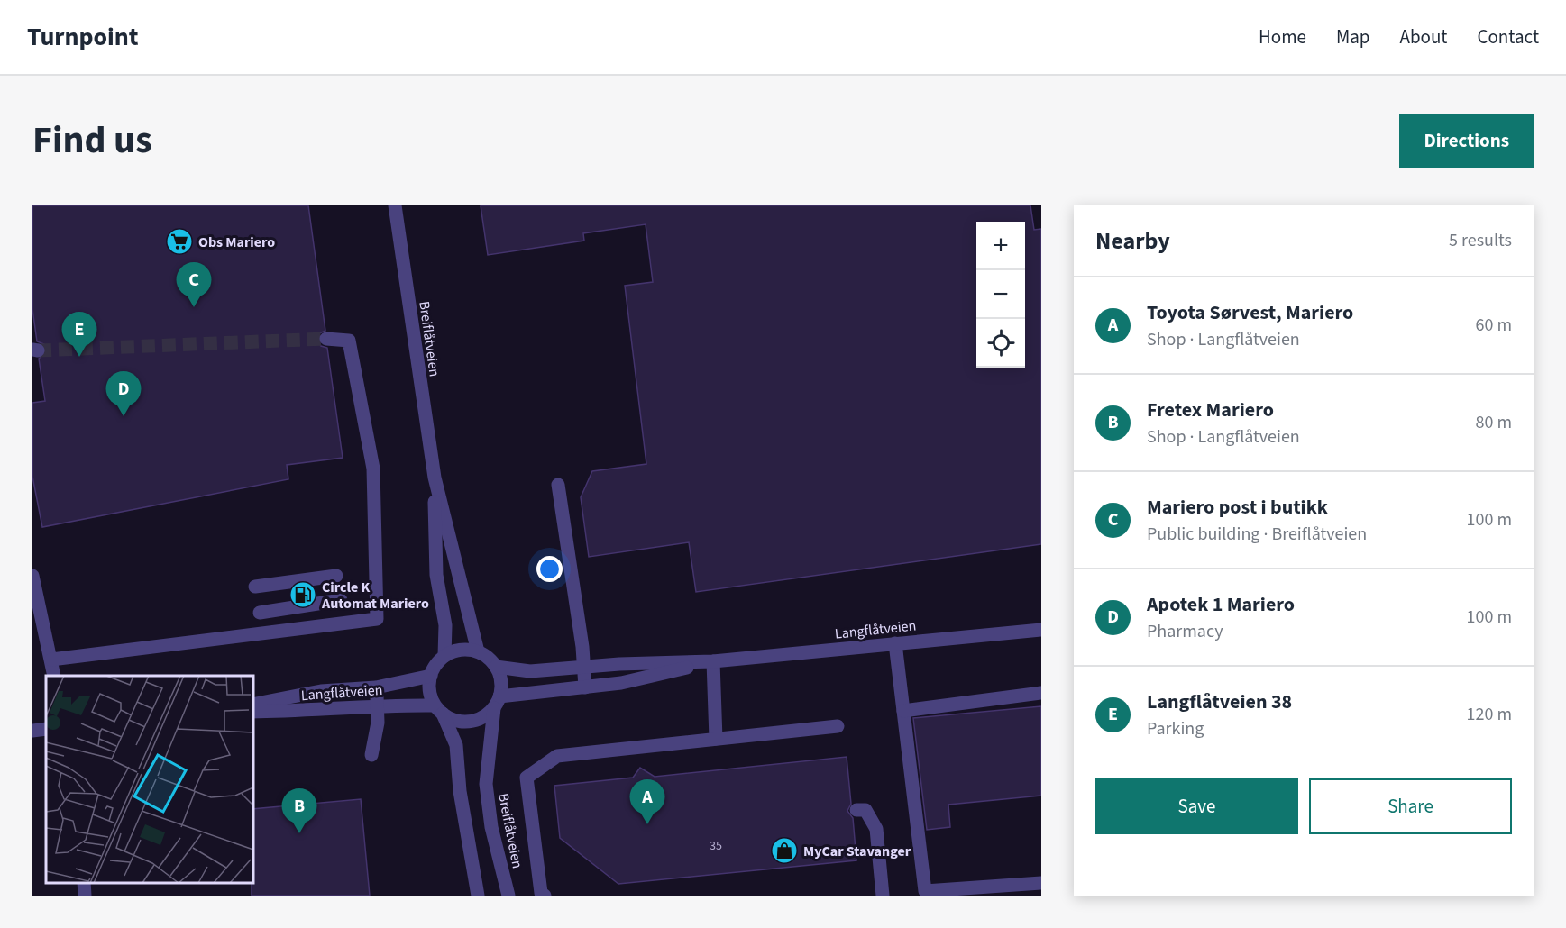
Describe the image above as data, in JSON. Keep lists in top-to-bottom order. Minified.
{"streets":{"street":["Breiflåtveien","Langflåtveien"]},"crossings":[["Breiflåtveien","Langflåtveien"]],"places":{"supermarket":["Obs Mariero"],"fuel station":["Circle K Automat Mariero"],"shop":["MyCar Stavanger"]},"house_numbers":["35"],"page":{"header":"Turnpoint","nav":["Home","Map","About","Contact"],"title":"Find us","buttons":["Directions",["Save","Share"]],"heading":["Nearby","5 results"],"map_buttons":["+","−"],"pins":["C","E","D","A","B"],"list":[{"mark":"A","name":"Toyota Sørvest, Mariero","note":"Shop · Langflåtveien","value":"60 m"},{"mark":"B","name":"Fretex Mariero","note":"Shop · Langflåtveien","value":"80 m"},{"mark":"C","name":"Mariero post i butikk","note":"Public building · Breiflåtveien","value":"100 m"},{"mark":"D","name":"Apotek 1 Mariero","note":"Pharmacy","value":"100 m"},{"mark":"E","name":"Langflåtveien 38","note":"Parking","value":"120 m"}]}}
